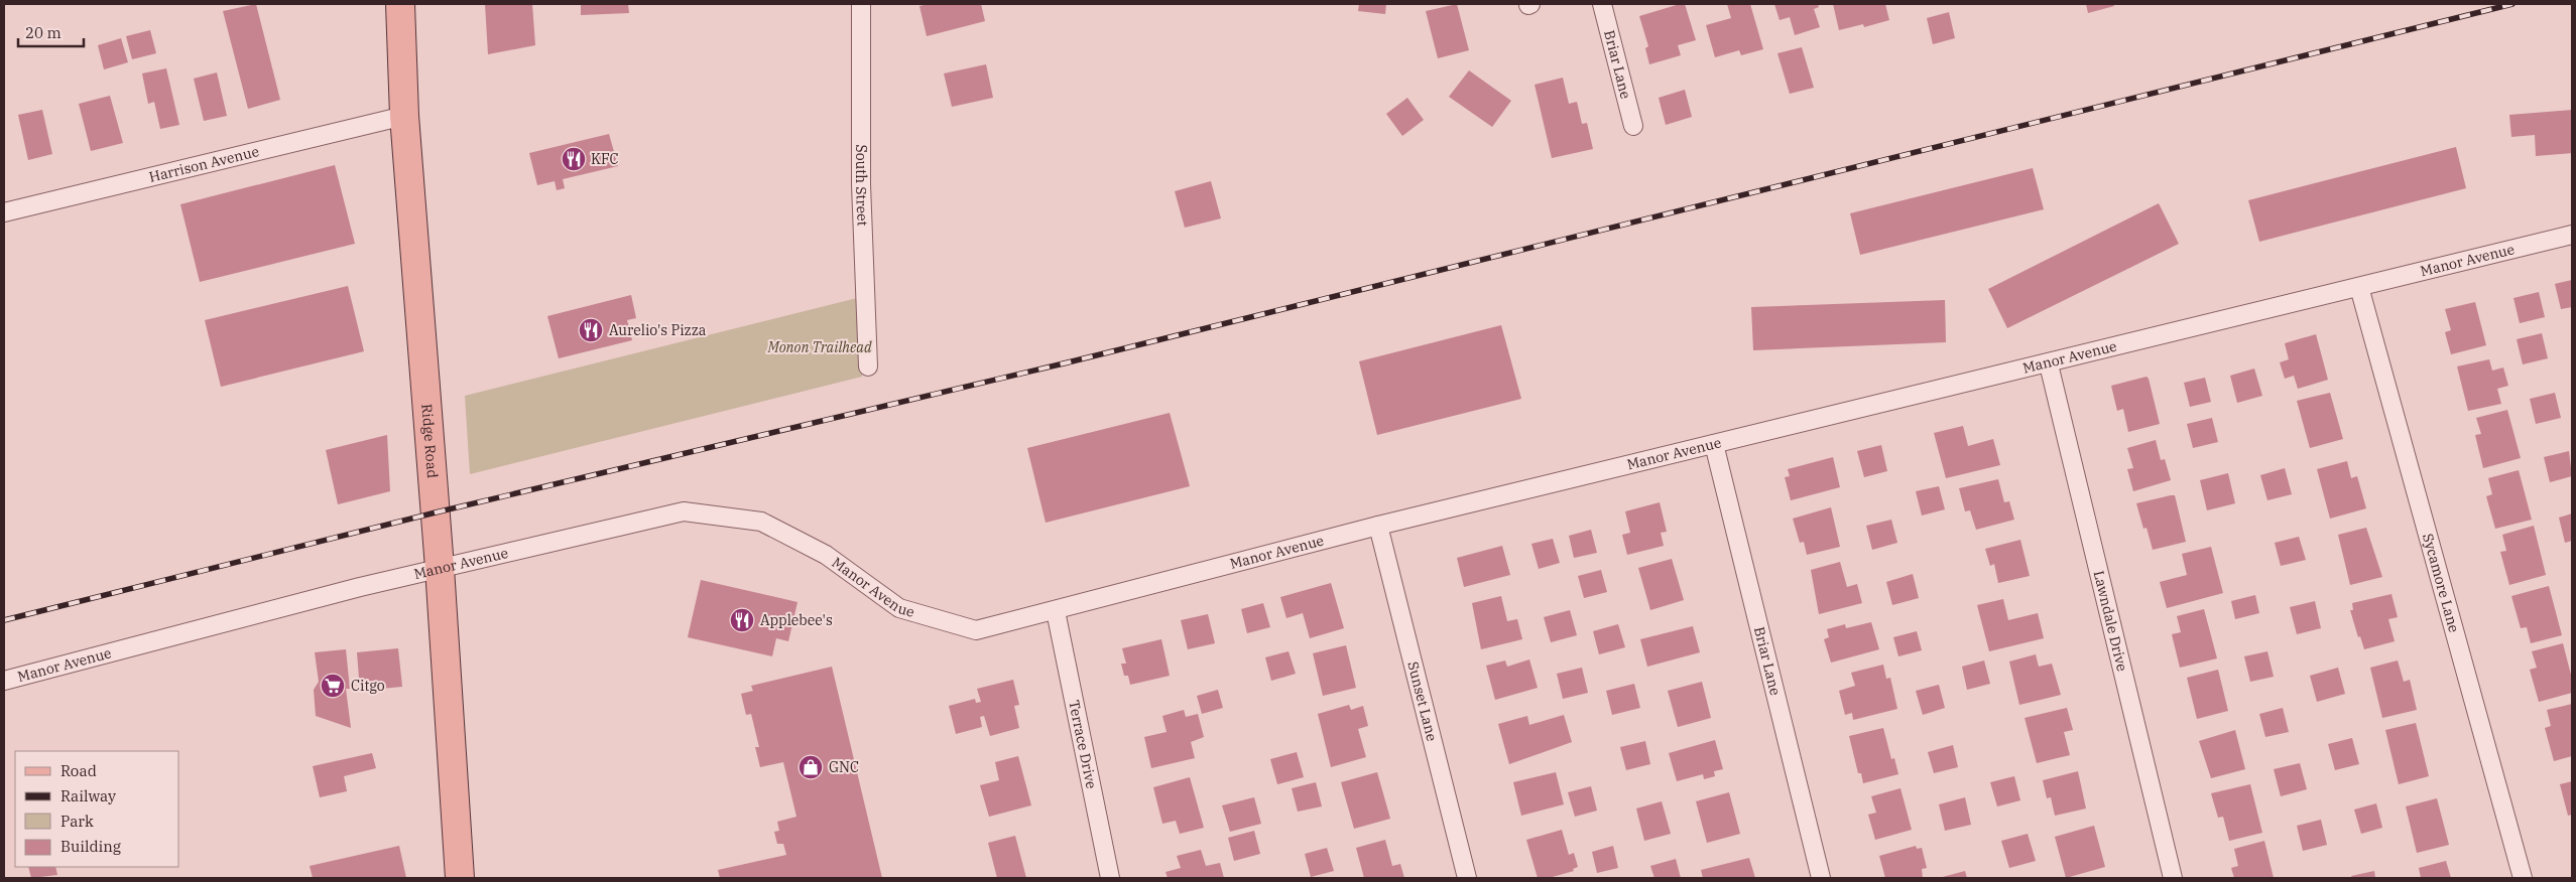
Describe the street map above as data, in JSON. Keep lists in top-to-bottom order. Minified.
{"streets":{"main road":["Ridge Road"],"street":["Briar Lane","Harrison Avenue","South Street","Manor Avenue","Sycamore Lane","Lawndale Drive","Sunset Lane","Terrace Drive"]},"crossings":[["Briar Lane","Manor Avenue"],["Harrison Avenue","Ridge Road"],["Manor Avenue","Ridge Road"],["Manor Avenue","Sycamore Lane"],["Manor Avenue","Lawndale Drive"],["Manor Avenue","Sunset Lane"],["Manor Avenue","Terrace Drive"]],"parks":["Monon Trailhead"],"places":{"restaurant":["KFC","Aurelio's Pizza","Applebee's"],"supermarket":["Citgo"],"shop":["GNC"]},"legend":["Road","Railway","Park","Building"],"scale_bar":"20 m"}
